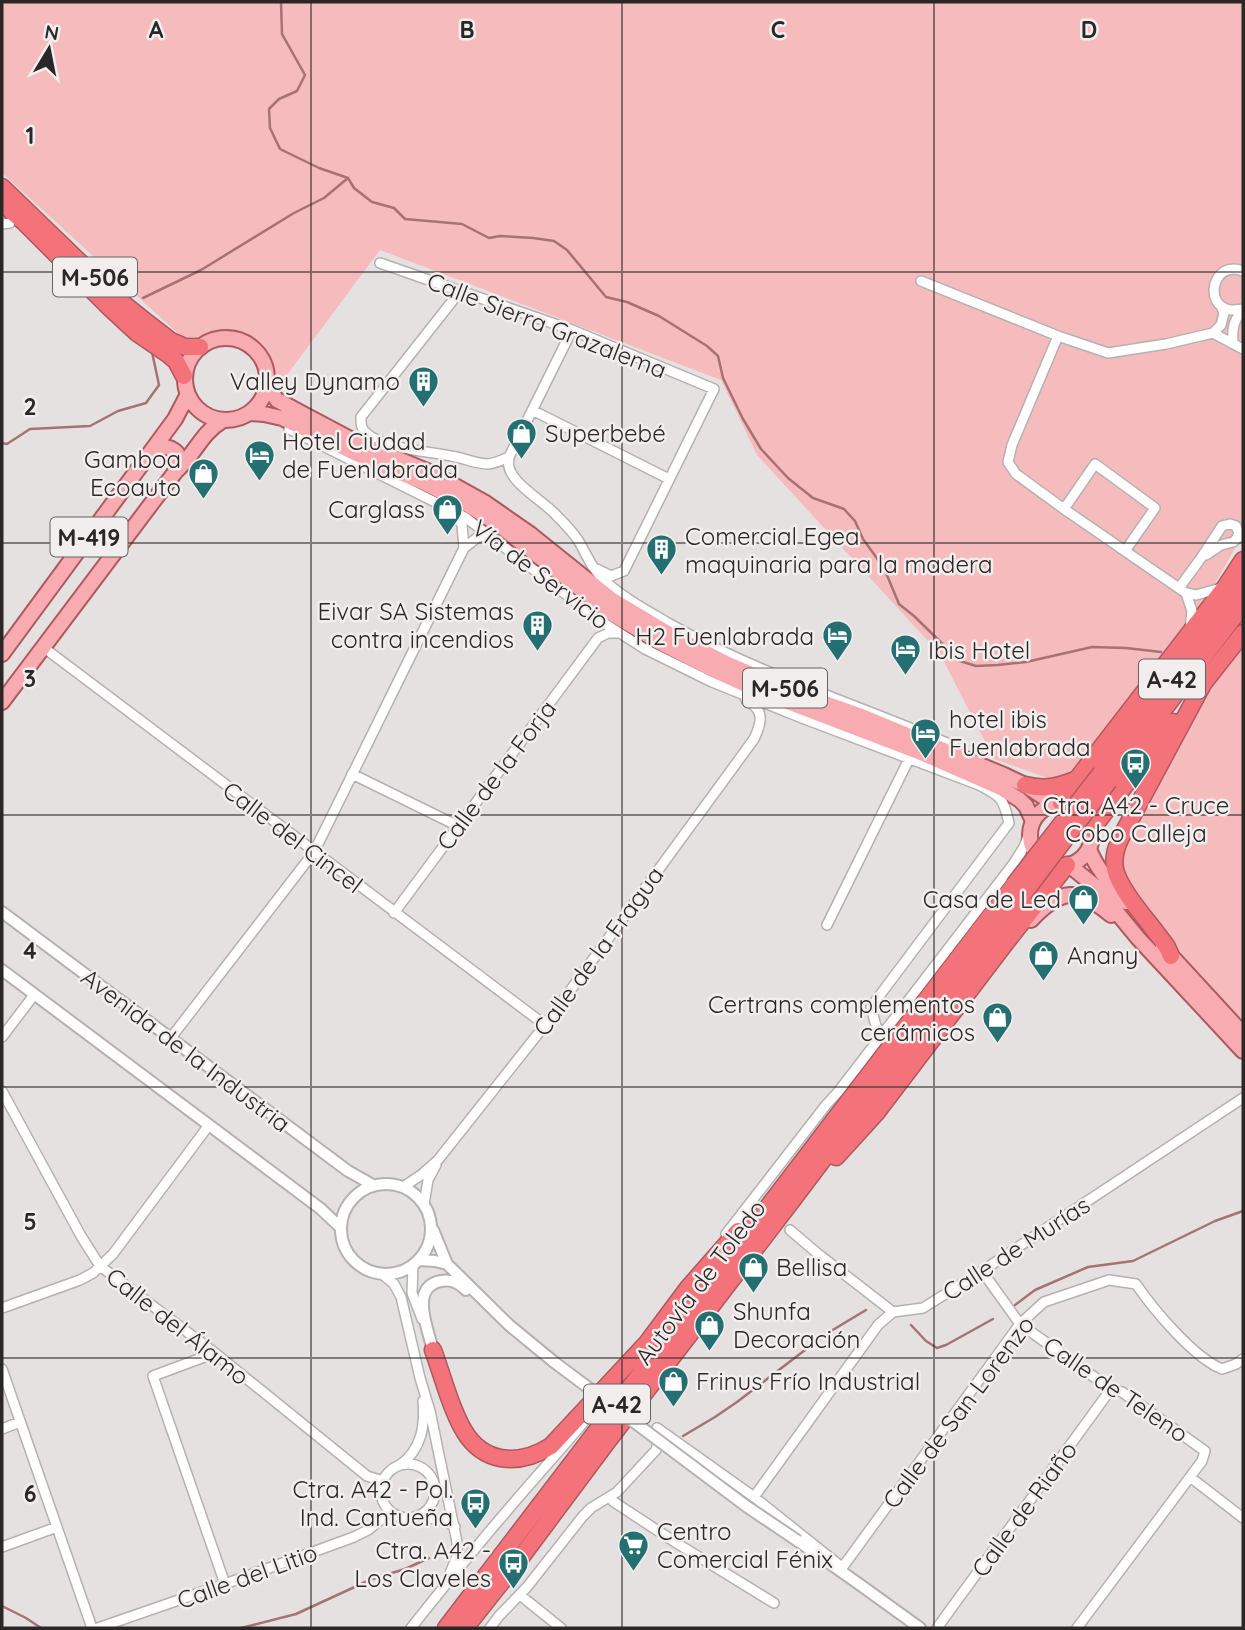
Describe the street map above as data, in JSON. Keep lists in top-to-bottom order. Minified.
{"streets":{"highway":["M-506","A-42","Autovía de Toledo"],"main road":["M-419"],"street":["Calle Sierra Grazalema","Vía de Servicio","Calle de la Forja","Calle del Cincel","Calle de la Fragua","Avenida de la Industria","Calle de Murías","Calle del Álamo","Calle de Teleno","Calle de San Lorenzo","Calle de Riaño","Calle del Litio"]},"crossings":[["M-506","M-419"],["M-506","Vía de Servicio"],["M-419","Vía de Servicio"],["M-419","Calle del Cincel"],["Vía de Servicio","Calle de la Fragua"],["A-42","Autovía de Toledo"],["Calle de la Forja","Calle del Cincel"],["Calle del Cincel","Calle de la Fragua"],["Calle de la Fragua","Avenida de la Industria"],["Calle de Murías","Calle de Teleno"],["Calle del Álamo","Calle del Litio"],["Calle de Teleno","Calle de San Lorenzo"],["Calle de Teleno","Calle de Riaño"]],"places":{"building":["Valley Dynamo","Comercial Egea maquinaria para la madera","Eivar SA Sistemas contra incendios"],"shop":["Superbebé","Gamboa Ecoauto","Carglass","Casa de Led","Anany","Certrans complementos cerámicos","Bellisa","Shunfa Decoración","Frinus Frío Industrial"],"hotel":["Hotel Ciudad de Fuenlabrada","H2 Fuenlabrada","Ibis Hotel","hotel ibis Fuenlabrada"],"bus stop":["Ctra. A42 - Cruce Cobo Calleja","Ctra. A42 - Pol. Ind. Cantueña","Ctra. A42 - Los Claveles"],"supermarket":["Centro Comercial Fénix"]},"north":"top","grid":{"columns":["A","B","C","D"],"rows":["1","2","3","4","5","6"]}}
